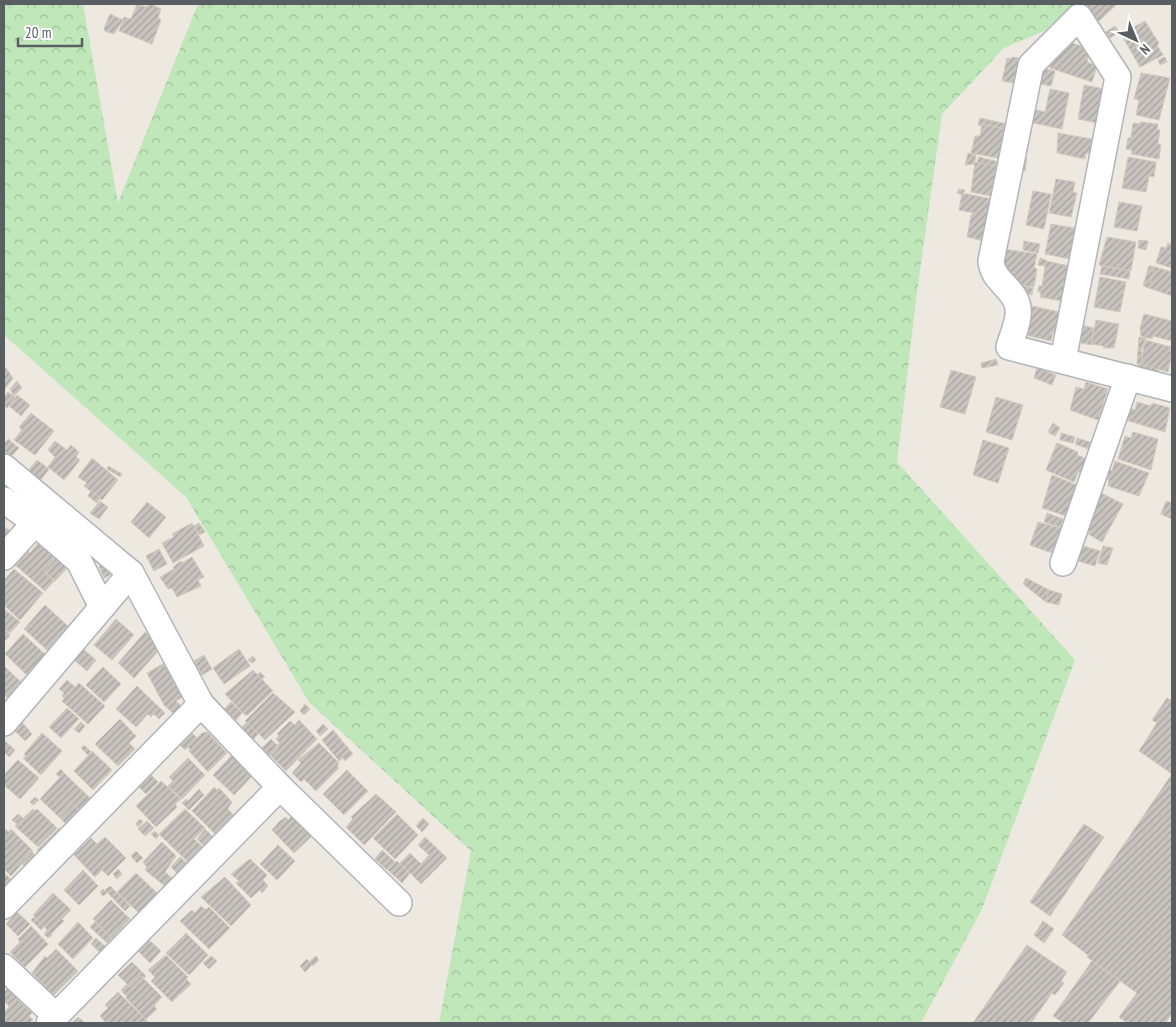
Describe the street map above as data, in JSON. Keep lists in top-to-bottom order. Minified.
{"scale_bar":"20 m","north":"bottom right"}
